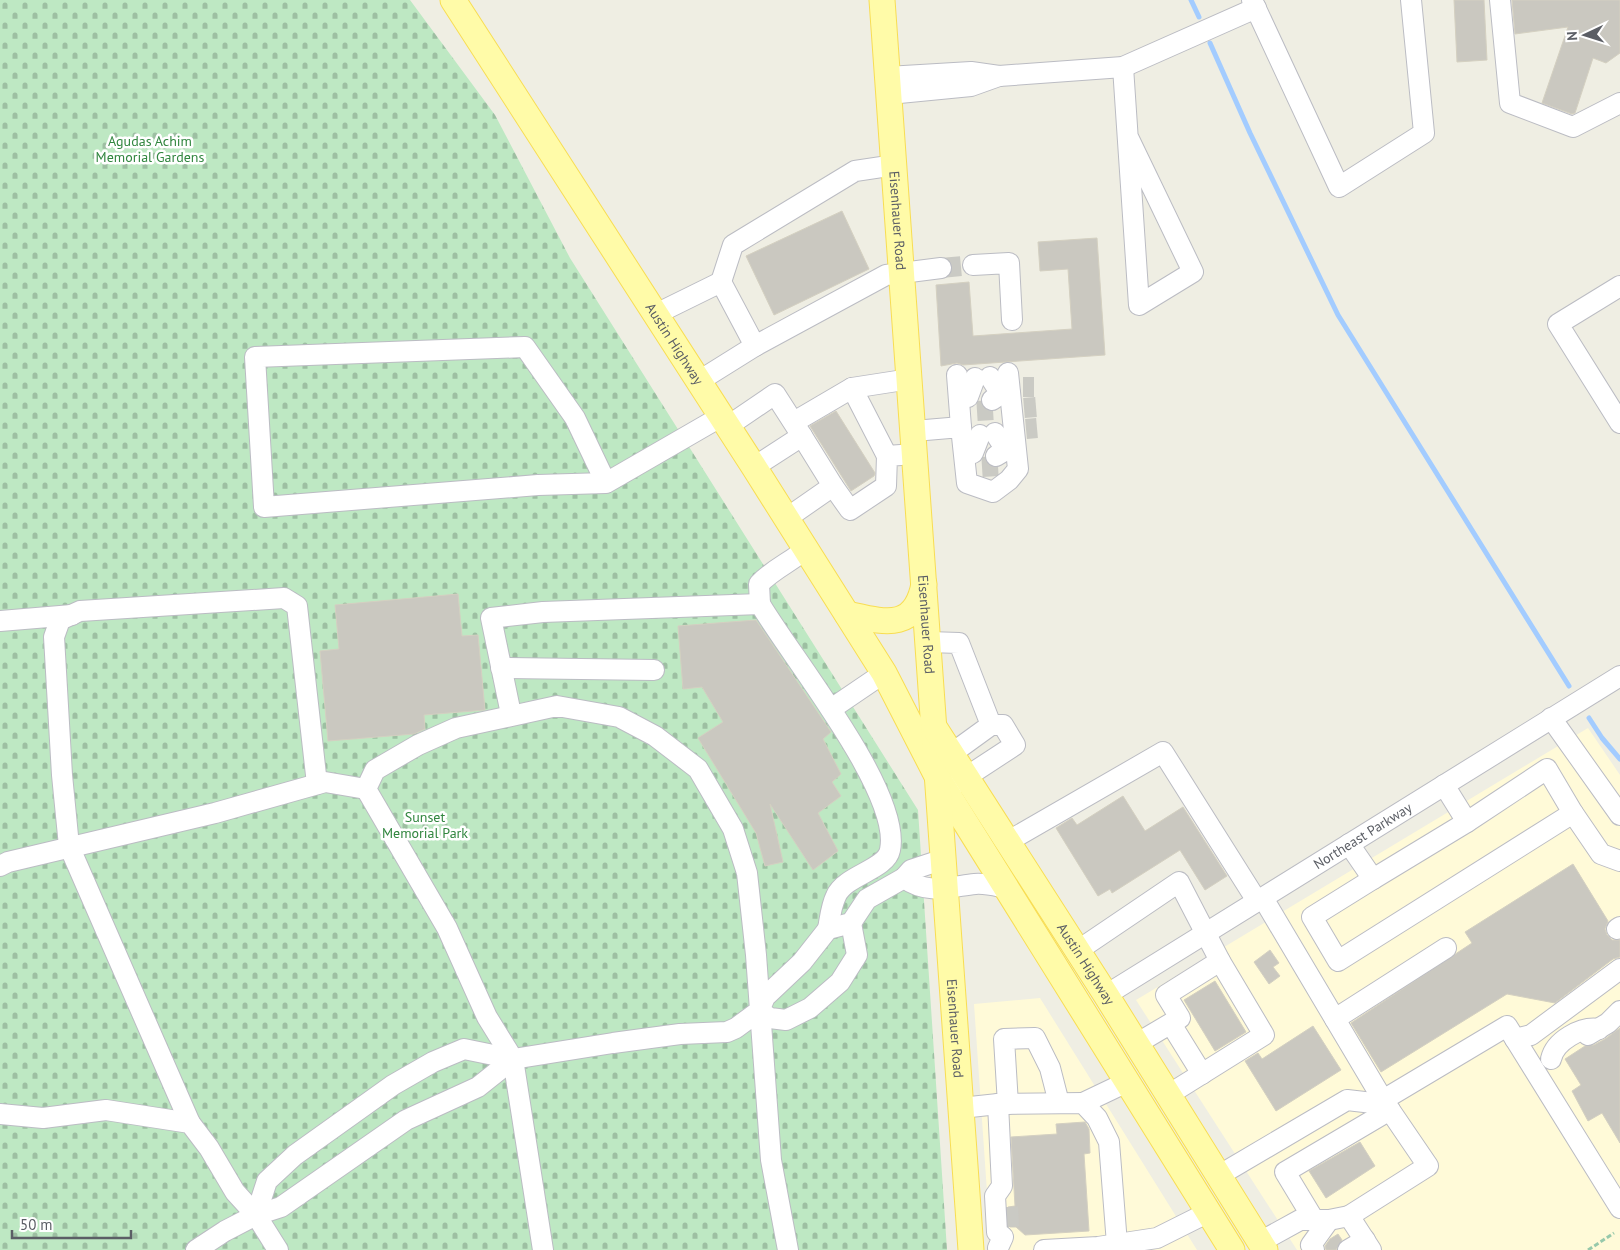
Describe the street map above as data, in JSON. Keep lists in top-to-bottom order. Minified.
{"streets":{"main road":["Eisenhauer Road","Austin Highway"],"street":["Northeast Parkway"]},"crossings":[["Eisenhauer Road","Austin Highway"],["Austin Highway","Northeast Parkway"]],"parks":["Agudas Achim Memorial Gardens","Sunset Memorial Park"],"scale_bar":"50 m","north":"left"}
